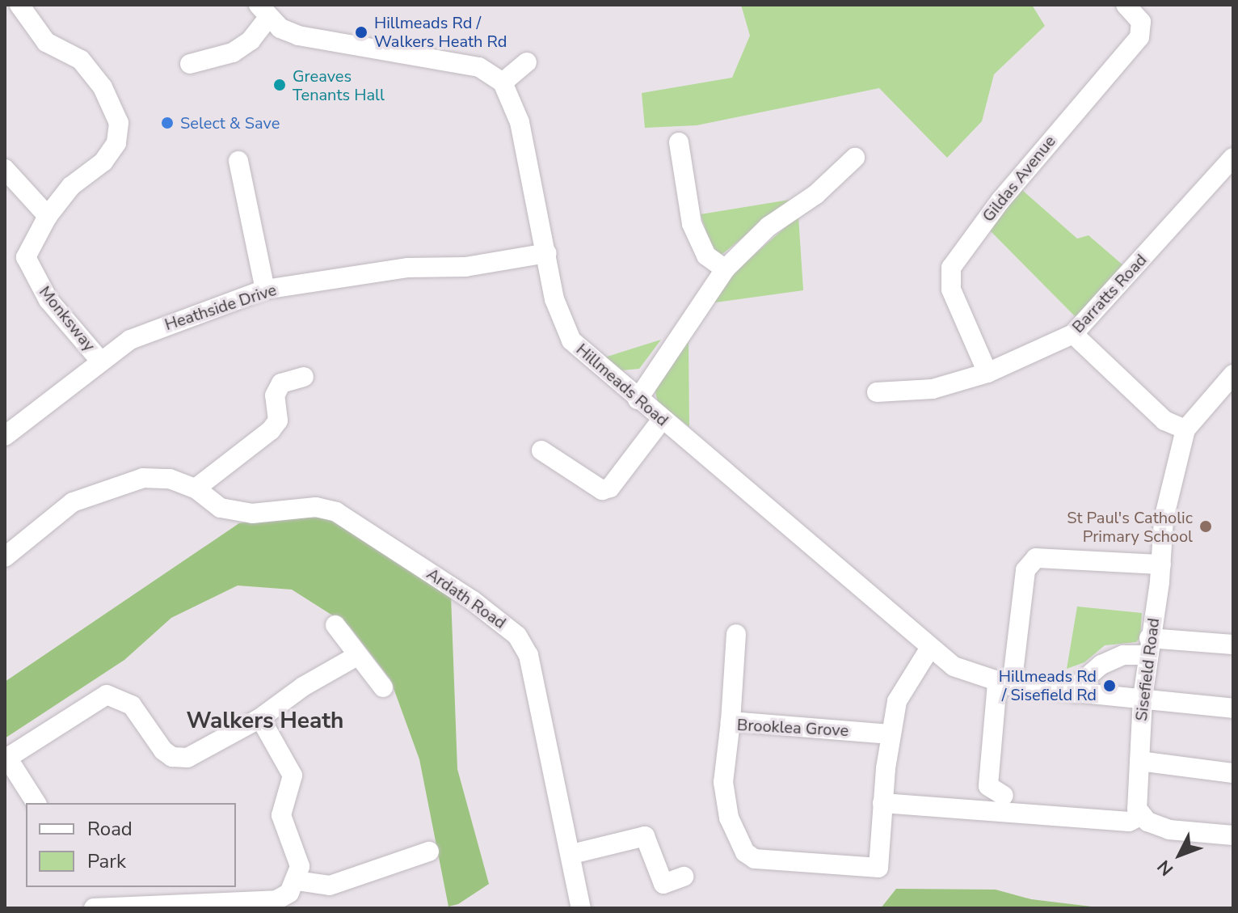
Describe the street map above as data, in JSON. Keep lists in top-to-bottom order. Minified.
{"streets":{"street":["Gildas Avenue","Barratts Road","Heathside Drive","Monksway","Hillmeads Road","Ardath Road","Sisefield Road","Brooklea Grove"]},"crossings":[["Gildas Avenue","Barratts Road"],["Heathside Drive","Monksway"],["Heathside Drive","Hillmeads Road"],["Hillmeads Road","Sisefield Road"]],"districts":["Walkers Heath"],"places":["Hillmeads Rd / Walkers Heath Rd","Greaves Tenants Hall","Select & Save","St Paul's Catholic Primary School","Hillmeads Rd / Sisefield Rd"],"legend":["Road","Park"],"north":"bottom left"}
